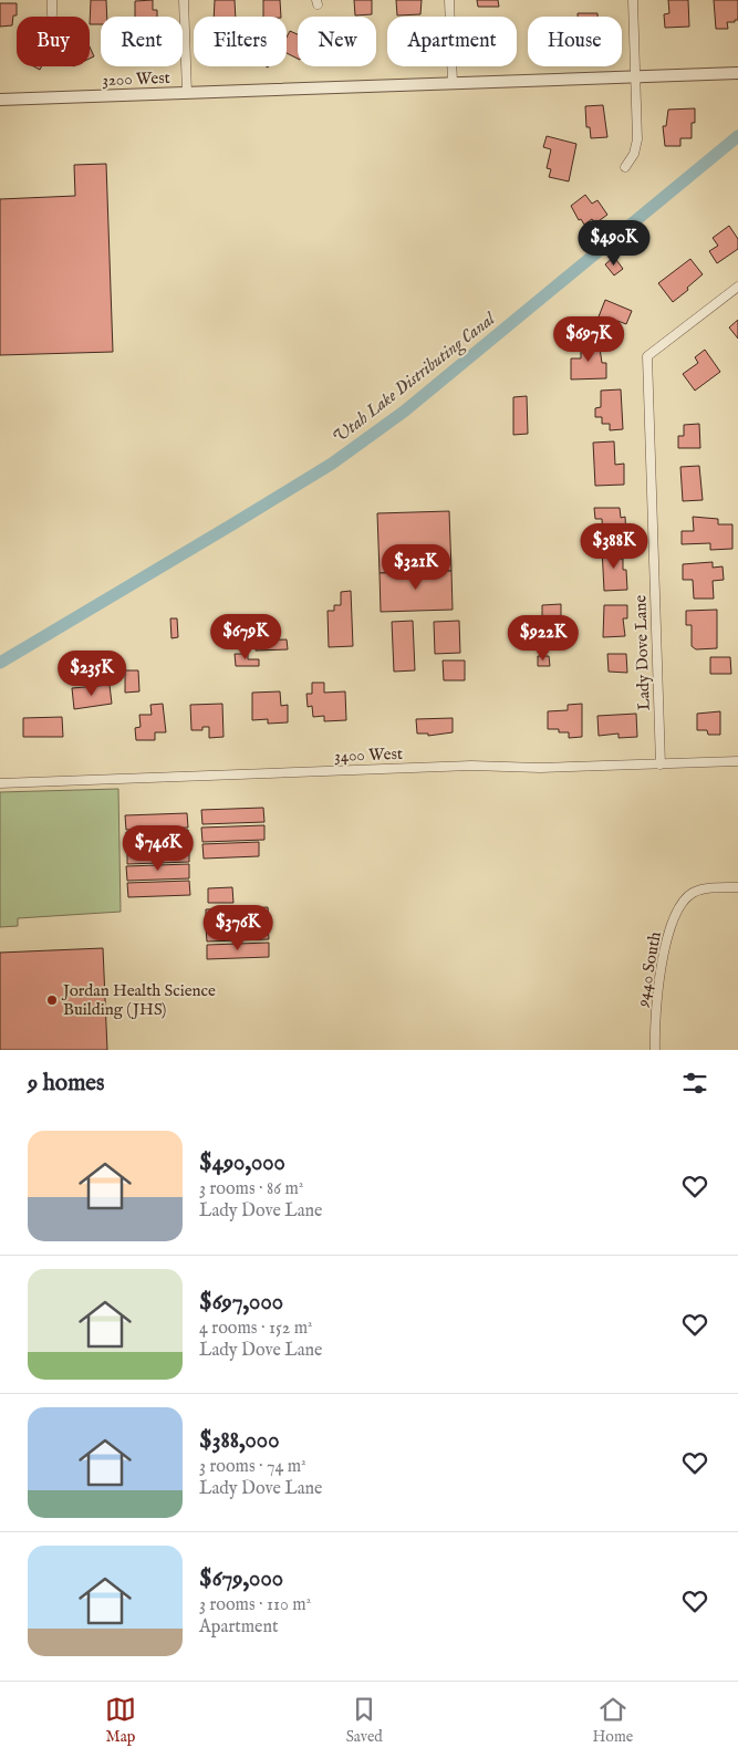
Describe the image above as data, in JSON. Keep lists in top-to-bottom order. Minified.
{"streets":{"street":["3200 West","Lady Dove Lane","3400 West","9440 South"]},"crossings":[["Lady Dove Lane","3400 West"]],"water":["Utah Lake Distributing Canal"],"places":["Jordan Health Science Building (JHS)"],"page":{"chip":["Buy","Rent","Filters","New","Apartment","House"],"price":["$490K","$697K","$388K","$321K","$679K","$922K","$235K","$746K","$376K"],"heading":"9 homes","list":[{"name":"$490,000","note":"3 rooms · 86 m² · Lady Dove Lane"},{"name":"$697,000","note":"4 rooms · 152 m² · Lady Dove Lane"},{"name":"$388,000","note":"3 rooms · 74 m² · Lady Dove Lane"},{"name":"$679,000","note":"3 rooms · 110 m² · Apartment"}],"tabs":["Map","Saved","Home"]}}
